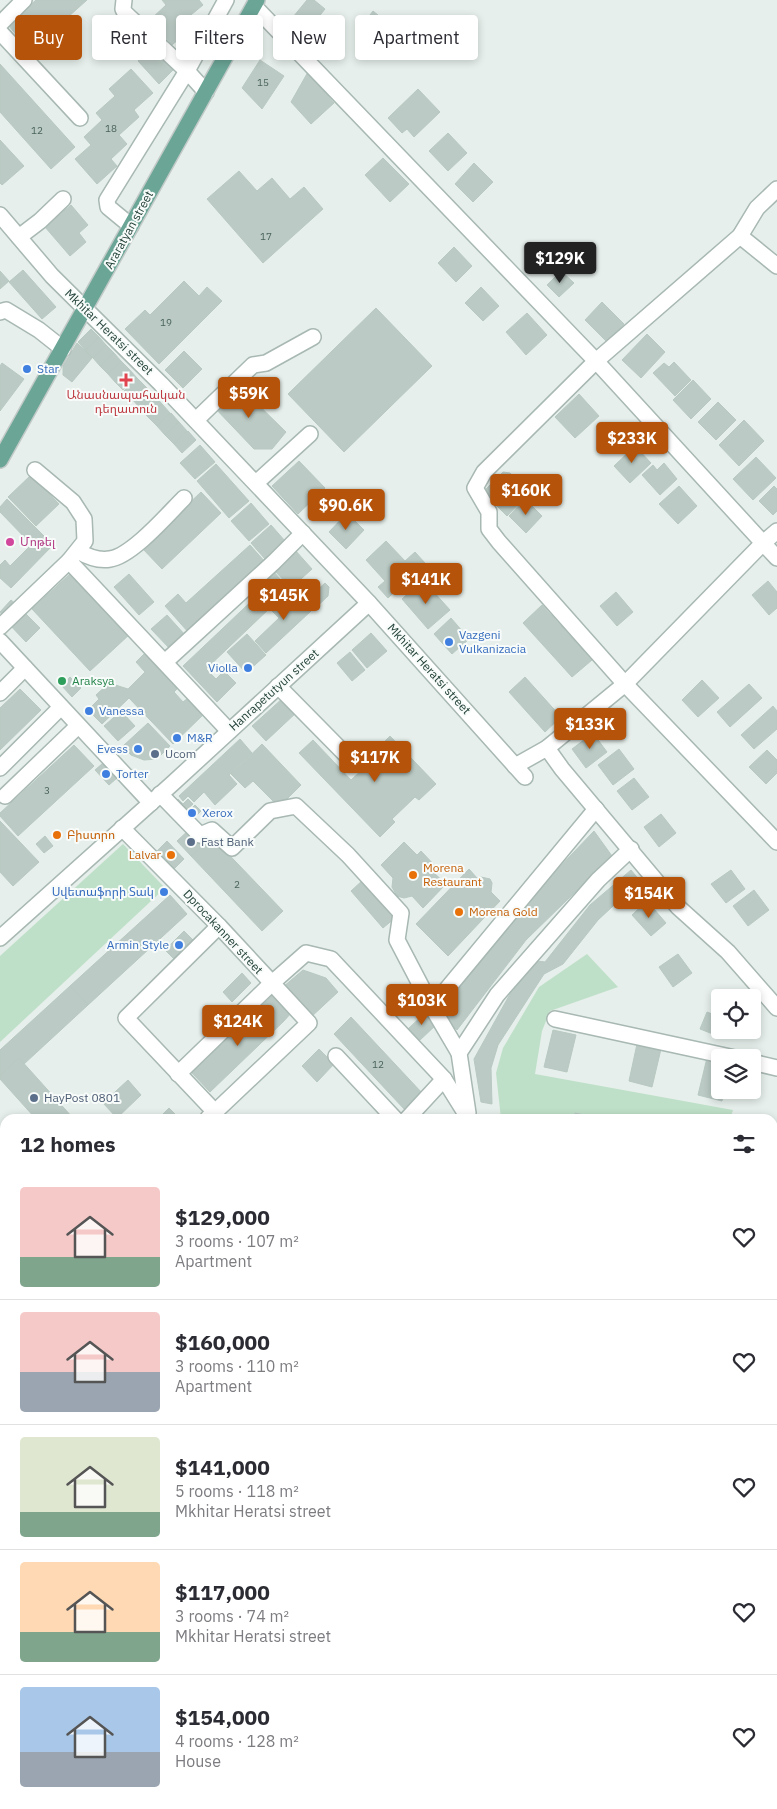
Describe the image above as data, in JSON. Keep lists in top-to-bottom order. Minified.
{"streets":{"main road":["Araratyan street"],"street":["Mkhitar Heratsi street","Hanrapetutyun street","Dprocakanner street"]},"crossings":[["Araratyan street","Mkhitar Heratsi street"],["Mkhitar Heratsi street","Hanrapetutyun street"],["Hanrapetutyun street","Dprocakanner street"]],"places":{"other":["Star","Մոթել","Vazgeni Vulkanizacia","Violla","Araksya","Vanessa","M&R","Evess","Ucom","Torter","Xerox","Բիստրո","Fast Bank","Lalvar","Morena Restaurant","Սվետաֆորի Տակ","Morena Gold","Armin Style","HayPost 0801"],"health":["Անասնապահական դեղատուն"]},"house_numbers":["15","18","12","17","19","3","2","12"],"page":{"chip":["Buy","Rent","Filters","New","Apartment"],"price":["$129K","$59K","$233K","$160K","$90.6K","$141K","$145K","$133K","$117K","$154K","$103K","$124K"],"heading":"12 homes","list":[{"name":"$129,000","note":"3 rooms · 107 m² · Apartment"},{"name":"$160,000","note":"3 rooms · 110 m² · Apartment"},{"name":"$141,000","note":"5 rooms · 118 m² · Mkhitar Heratsi street"},{"name":"$117,000","note":"3 rooms · 74 m² · Mkhitar Heratsi street"},{"name":"$154,000","note":"4 rooms · 128 m² · House"}]}}
